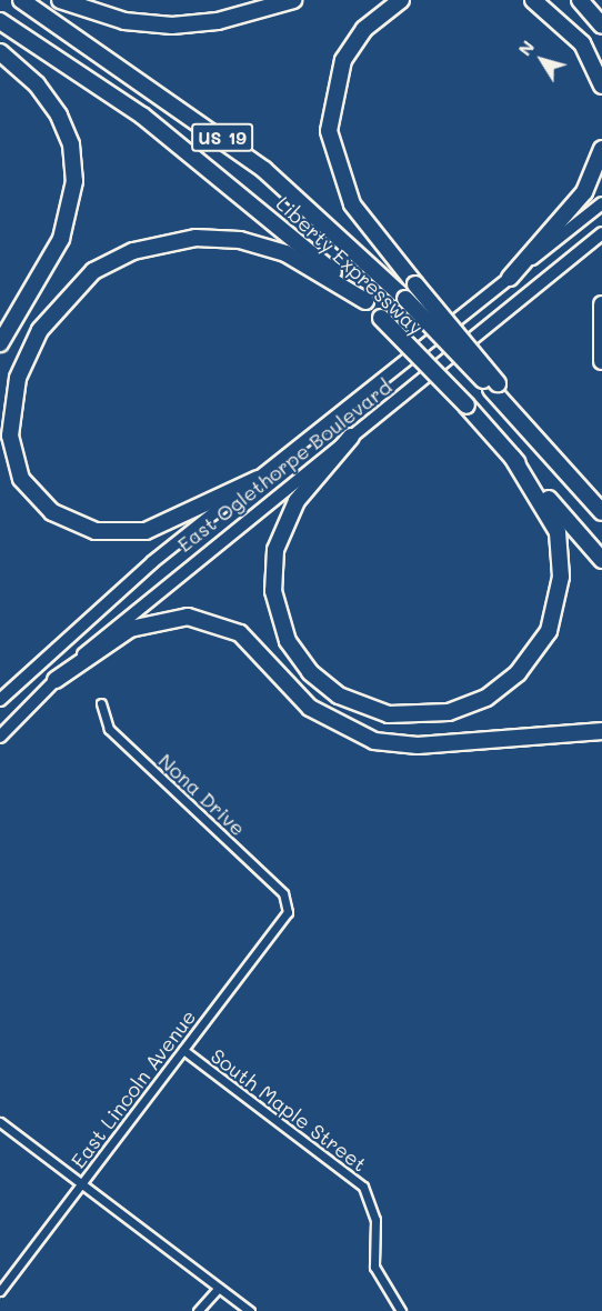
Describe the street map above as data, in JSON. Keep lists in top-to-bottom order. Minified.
{"streets":{"highway":["US 19","Liberty Expressway"],"main road":["East Oglethorpe Boulevard"],"street":["Nona Drive","East Lincoln Avenue","South Maple Street"]},"crossings":[["Nona Drive","East Lincoln Avenue"],["East Lincoln Avenue","South Maple Street"]],"north":"top left"}
